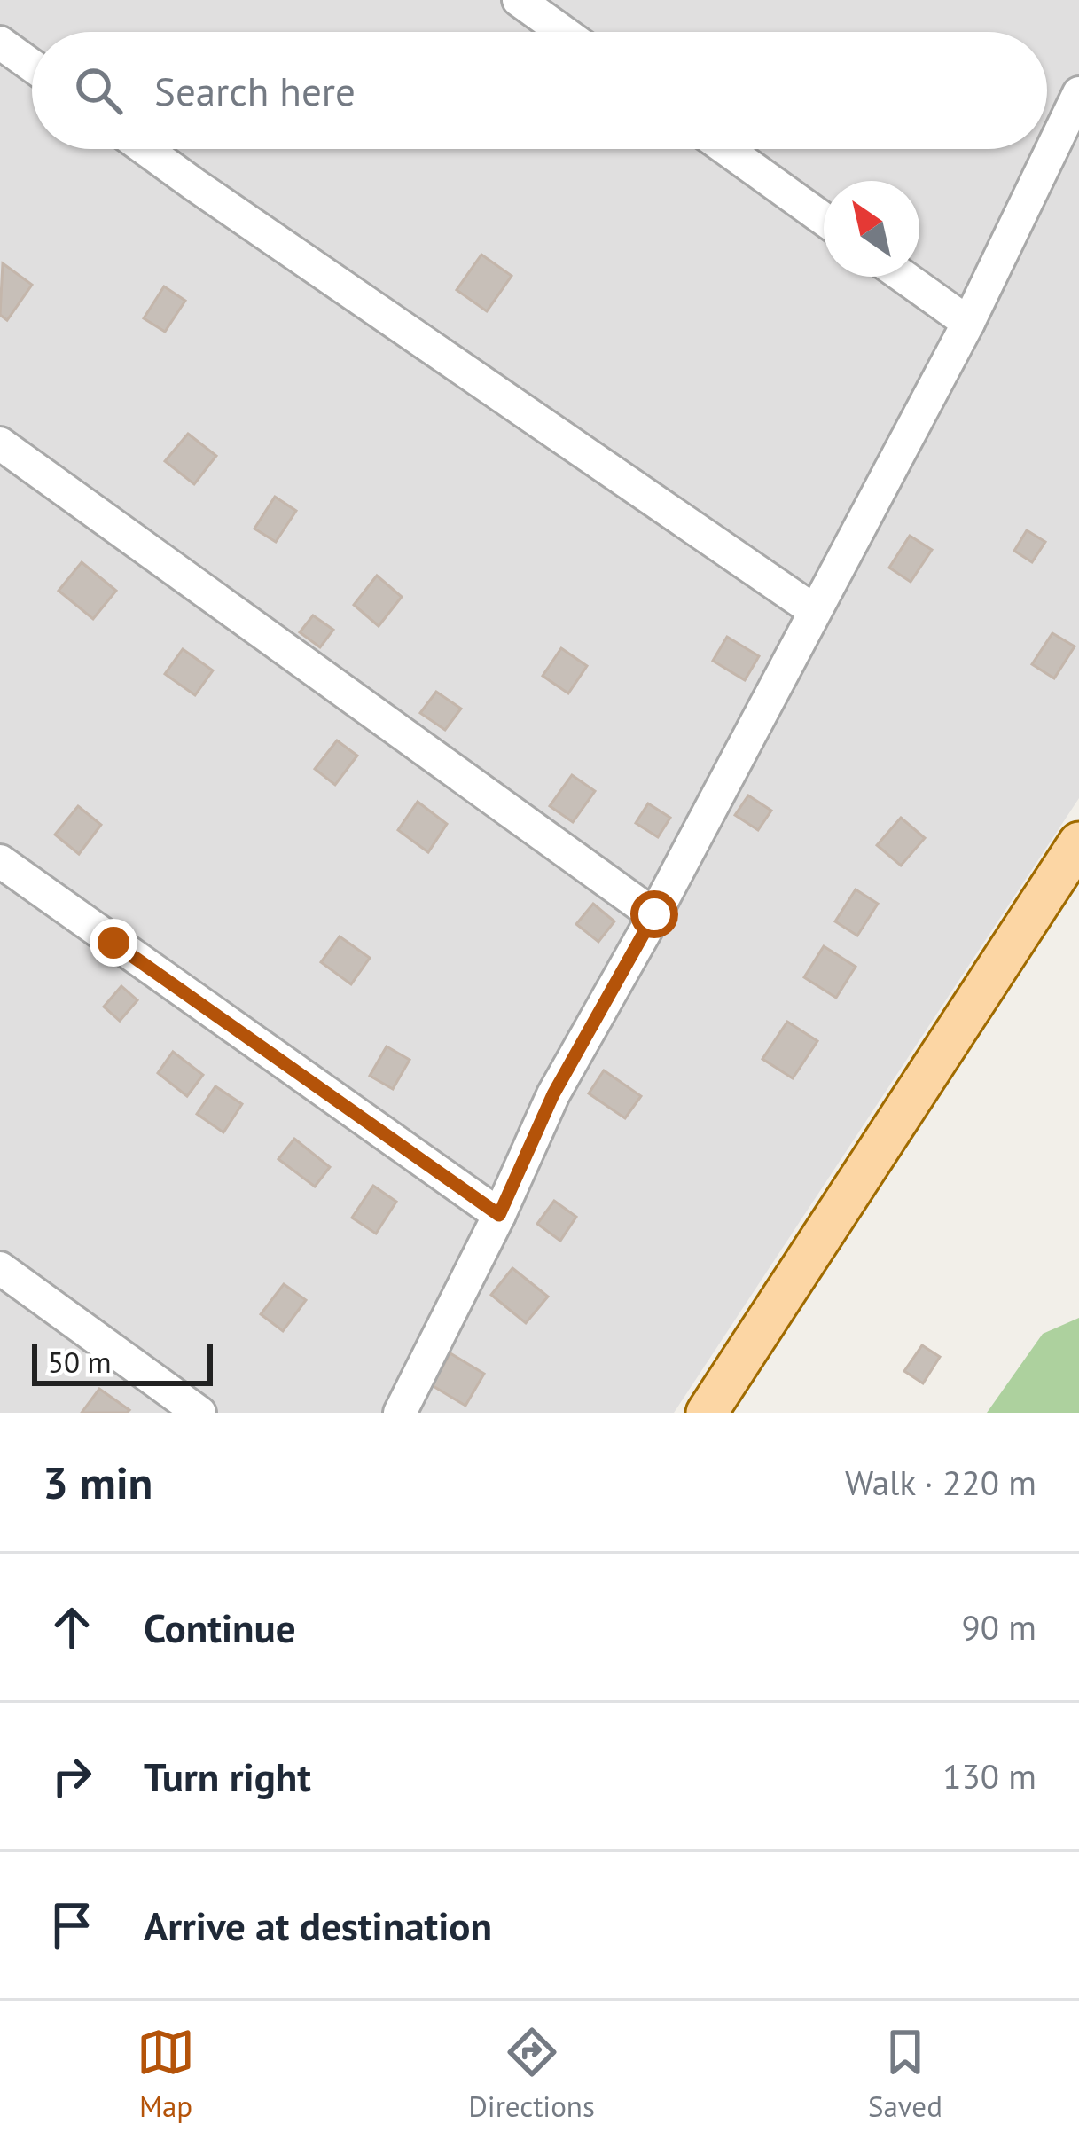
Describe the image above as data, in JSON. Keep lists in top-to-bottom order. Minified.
{"scale_bar":"50 m","north":"top left","page":{"search":"Search here","scale":"50 m","heading":["3 min","Walk · 220 m"],"list":[["Continue","90 m"],["Turn right","130 m"],"Arrive at destination"],"nav":["Map","Directions","Saved"]}}
